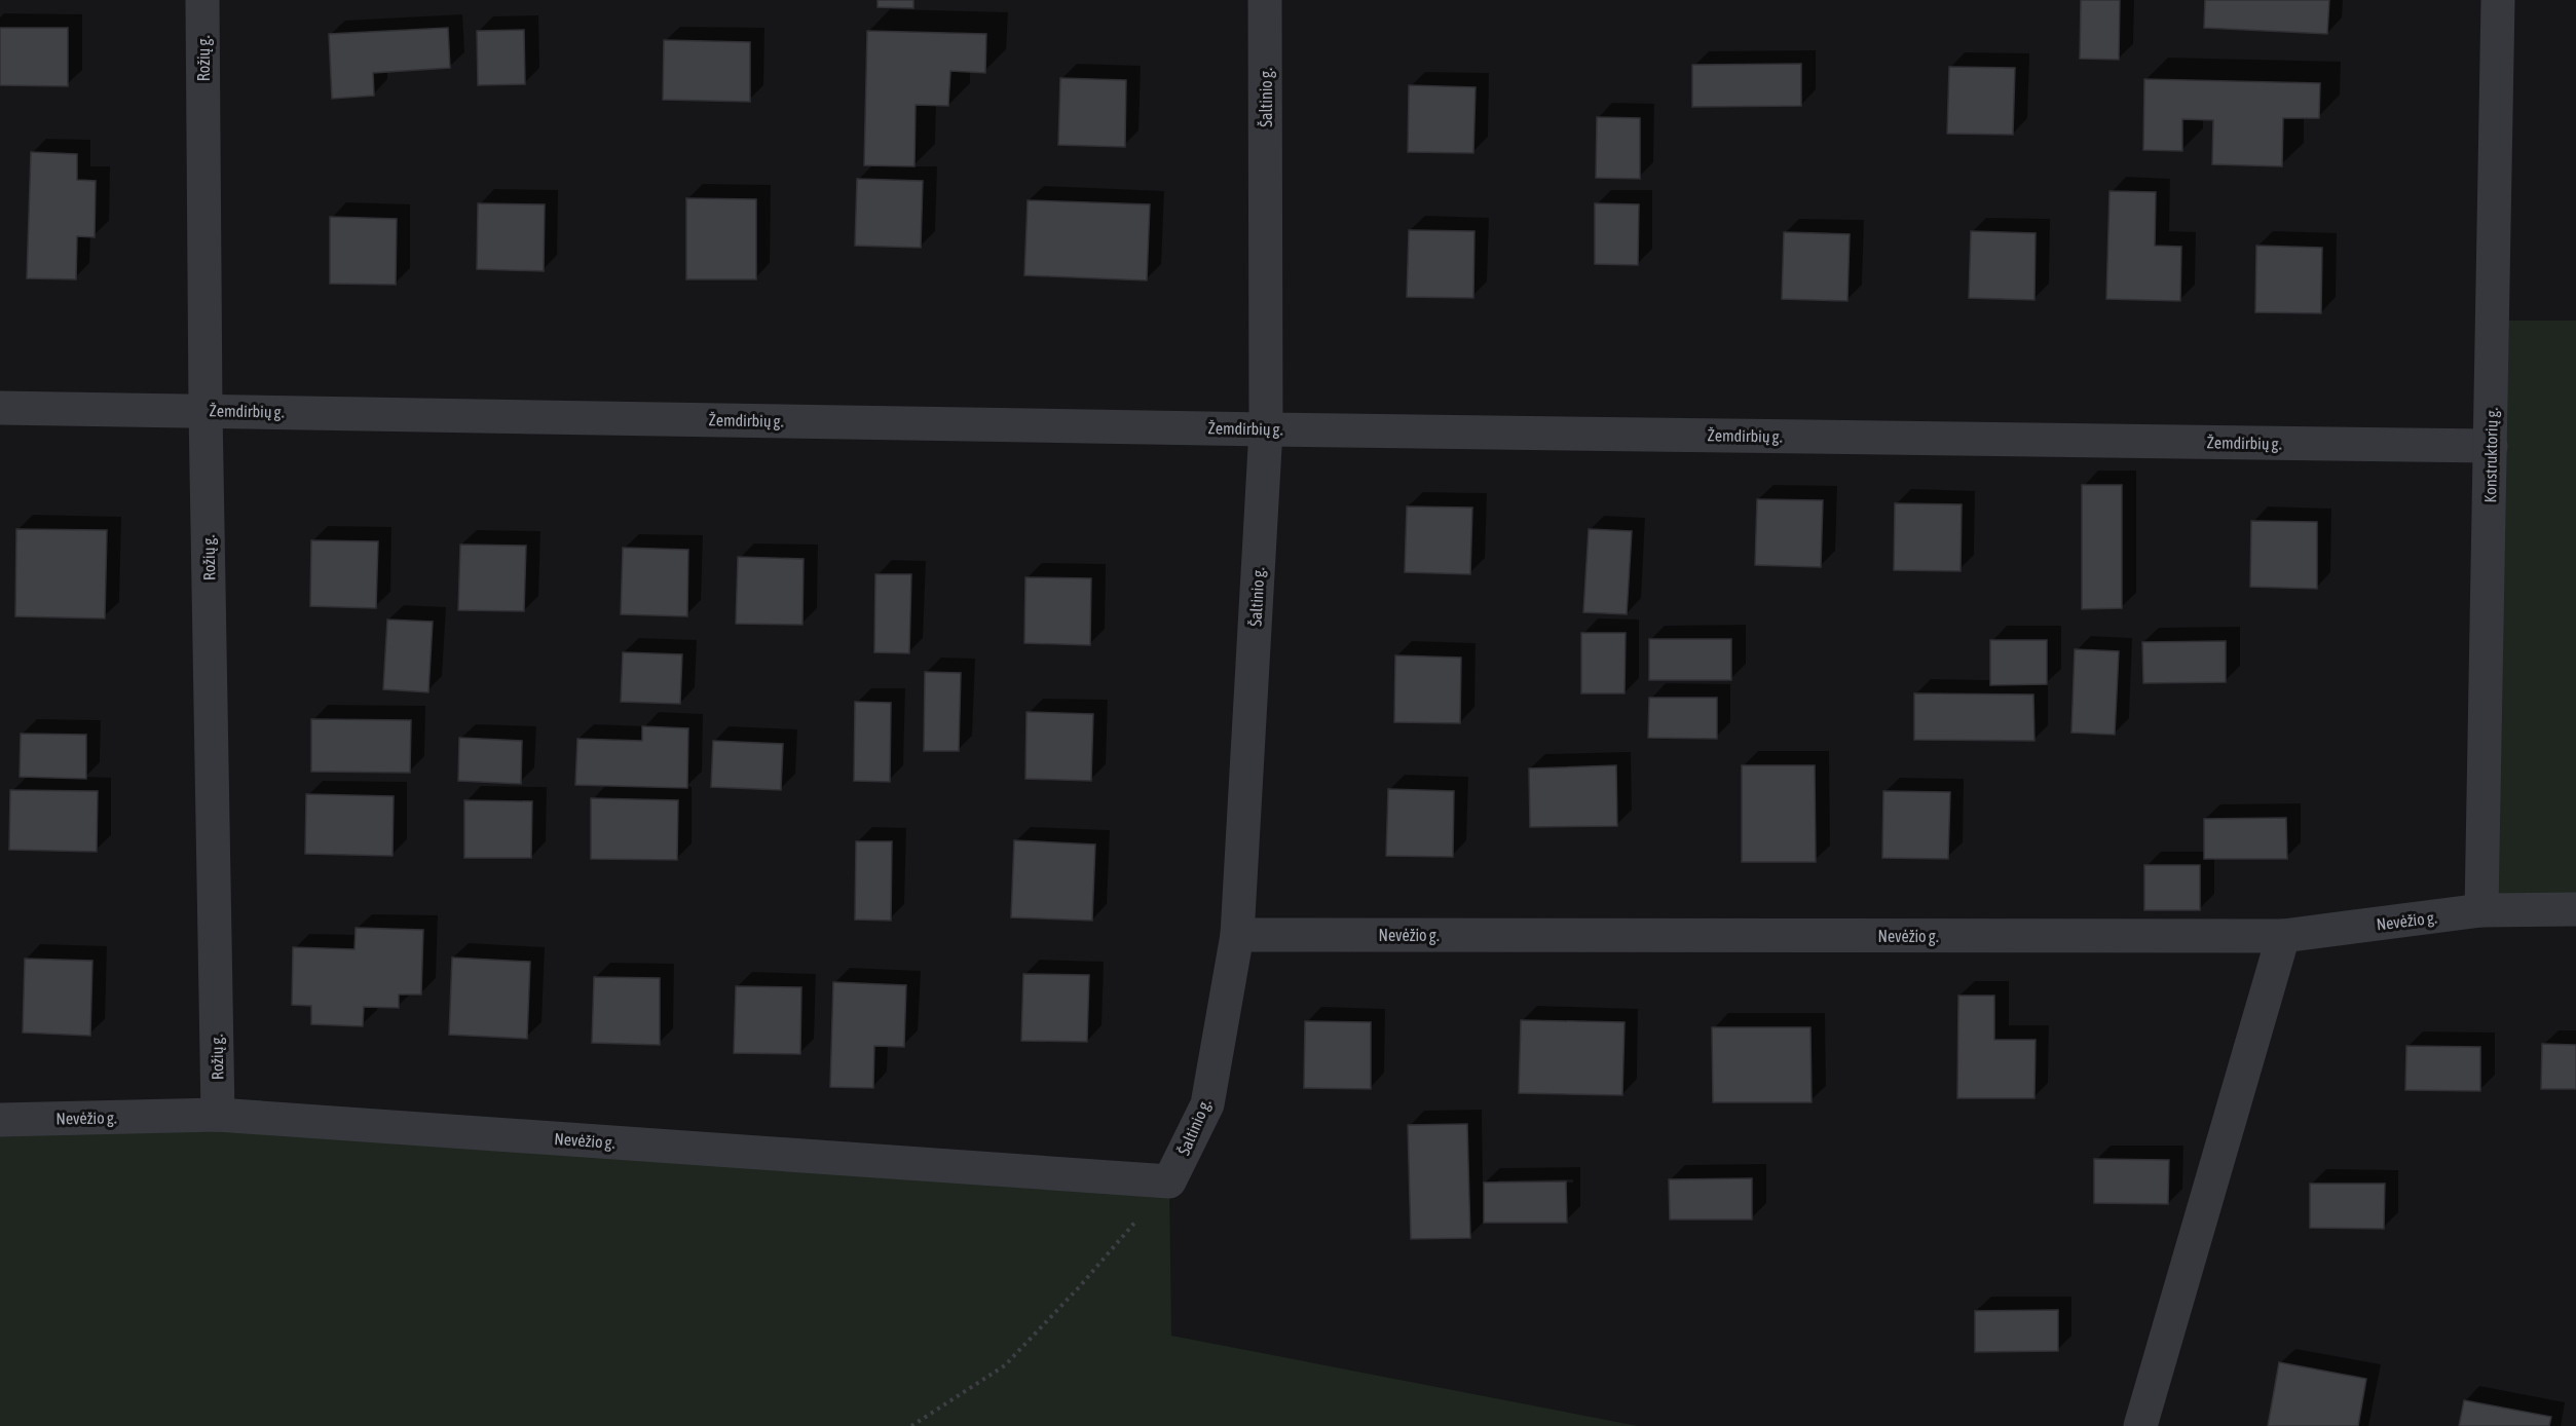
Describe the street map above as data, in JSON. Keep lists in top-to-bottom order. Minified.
{"streets":{"street":["Rožių g.","Šaltinio g.","Žemdirbių g.","Konstruktorių g.","Nevėžio g."]},"crossings":[["Rožių g.","Žemdirbių g."],["Rožių g.","Nevėžio g."],["Šaltinio g.","Žemdirbių g."],["Šaltinio g.","Nevėžio g."],["Žemdirbių g.","Konstruktorių g."],["Konstruktorių g.","Nevėžio g."]]}
